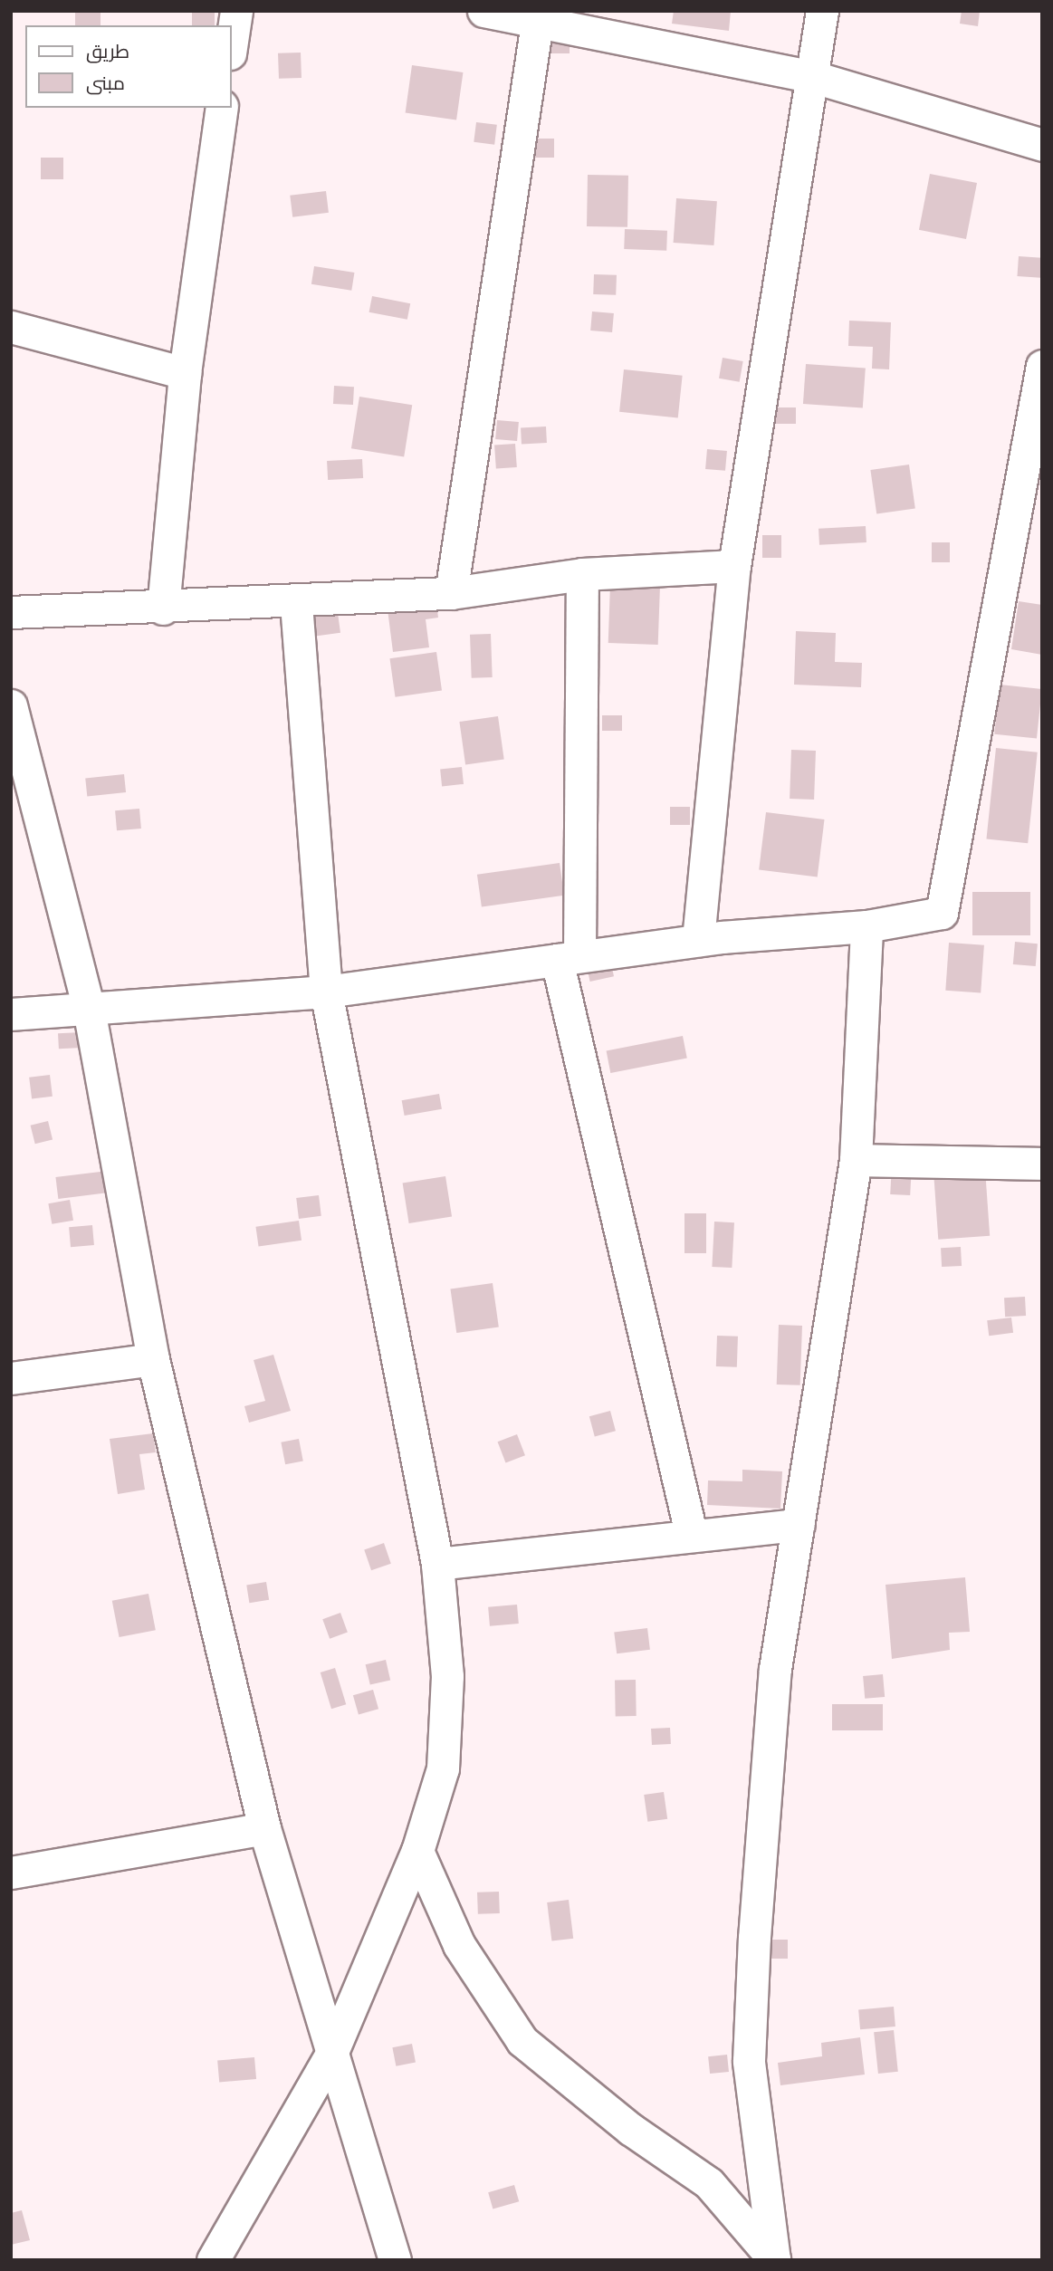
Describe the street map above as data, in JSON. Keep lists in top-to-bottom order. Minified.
{"legend":["طريق","مبنى"]}
